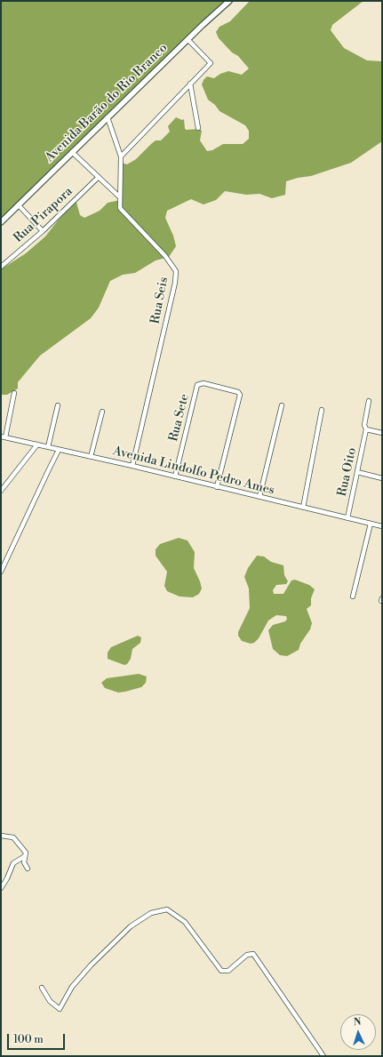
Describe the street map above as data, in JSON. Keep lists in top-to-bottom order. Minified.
{"streets":{"street":["Avenida Barão do Rio Branco","Rua Pirapora","Rua Seis","Rua Sete","Avenida Lindolfo Pedro Ames","Rua Oito"]},"crossings":[["Rua Seis","Avenida Lindolfo Pedro Ames"],["Rua Sete","Avenida Lindolfo Pedro Ames"],["Avenida Lindolfo Pedro Ames","Rua Oito"]],"scale_bar":"100 m","north":"top"}
